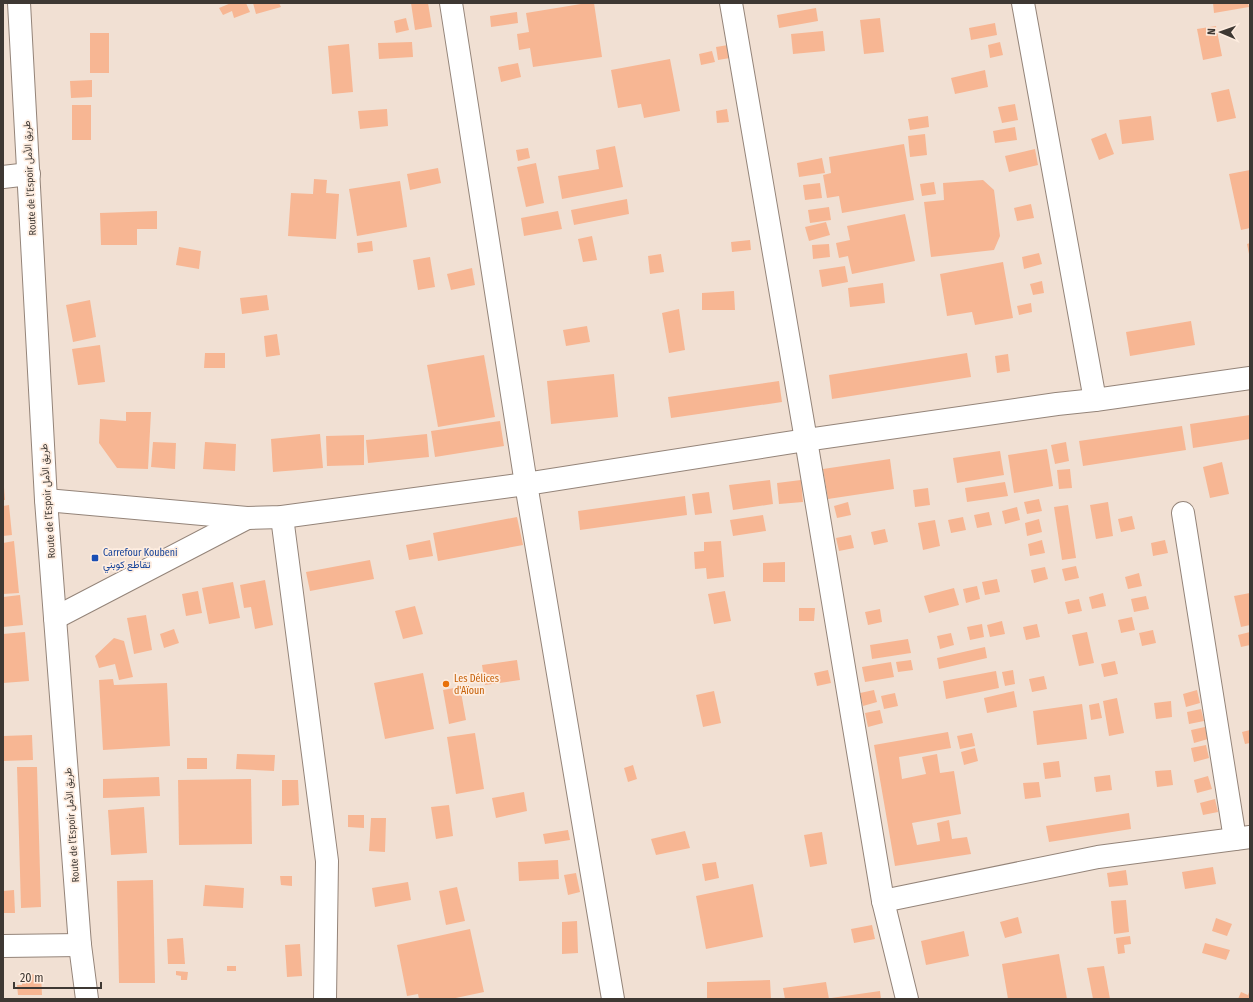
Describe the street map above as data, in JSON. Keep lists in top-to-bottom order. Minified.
{"streets":{"main road":["Route de l’Espoir طريق الأمل"]},"places":{"transit":["Carrefour Koubeni تقاطع كوبني"],"other":["Les Délices d'Aïoun"]},"scale_bar":"20 m","north":"left"}
